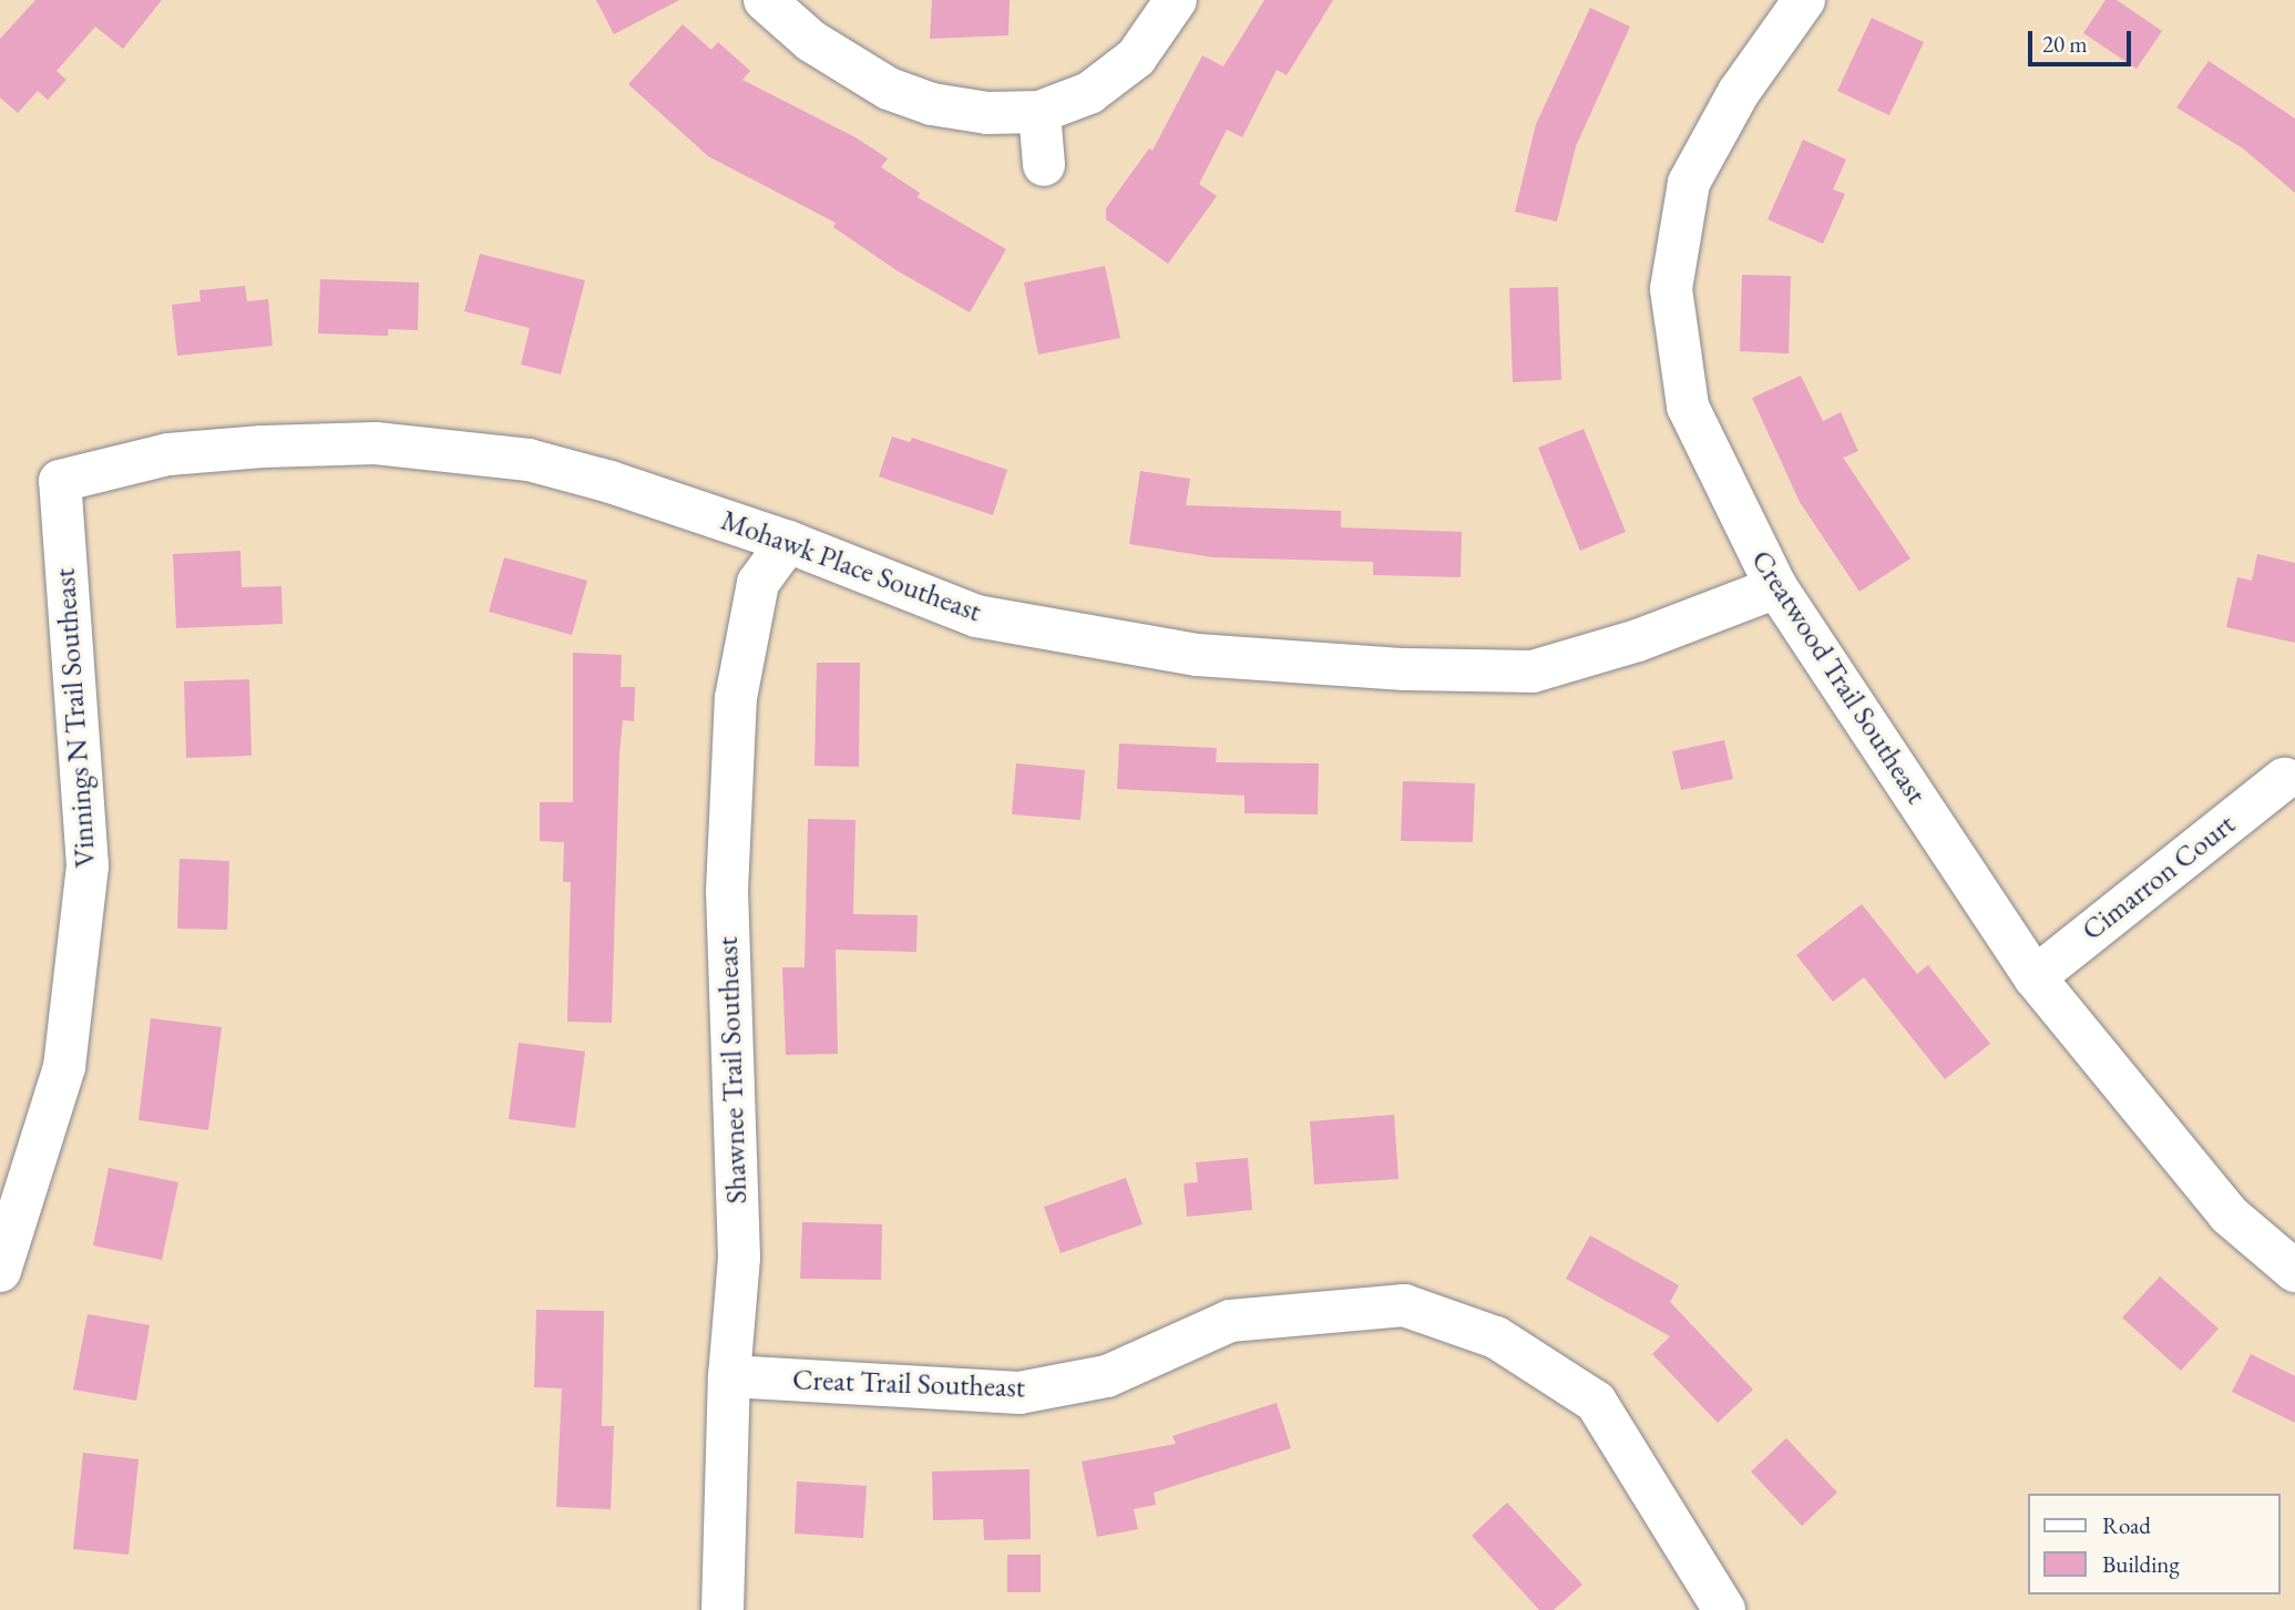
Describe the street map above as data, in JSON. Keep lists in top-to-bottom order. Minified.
{"streets":{"street":["Mohawk Place Southeast","Creatwood Trail Southeast","Vinnings N Trail Southeast","Cimarron Court","Shawnee Trail Southeast","Creat Trail Southeast"]},"crossings":[["Mohawk Place Southeast","Creatwood Trail Southeast"],["Mohawk Place Southeast","Vinnings N Trail Southeast"],["Mohawk Place Southeast","Shawnee Trail Southeast"],["Creatwood Trail Southeast","Cimarron Court"],["Shawnee Trail Southeast","Creat Trail Southeast"]],"legend":["Road","Building"],"scale_bar":"20 m"}
